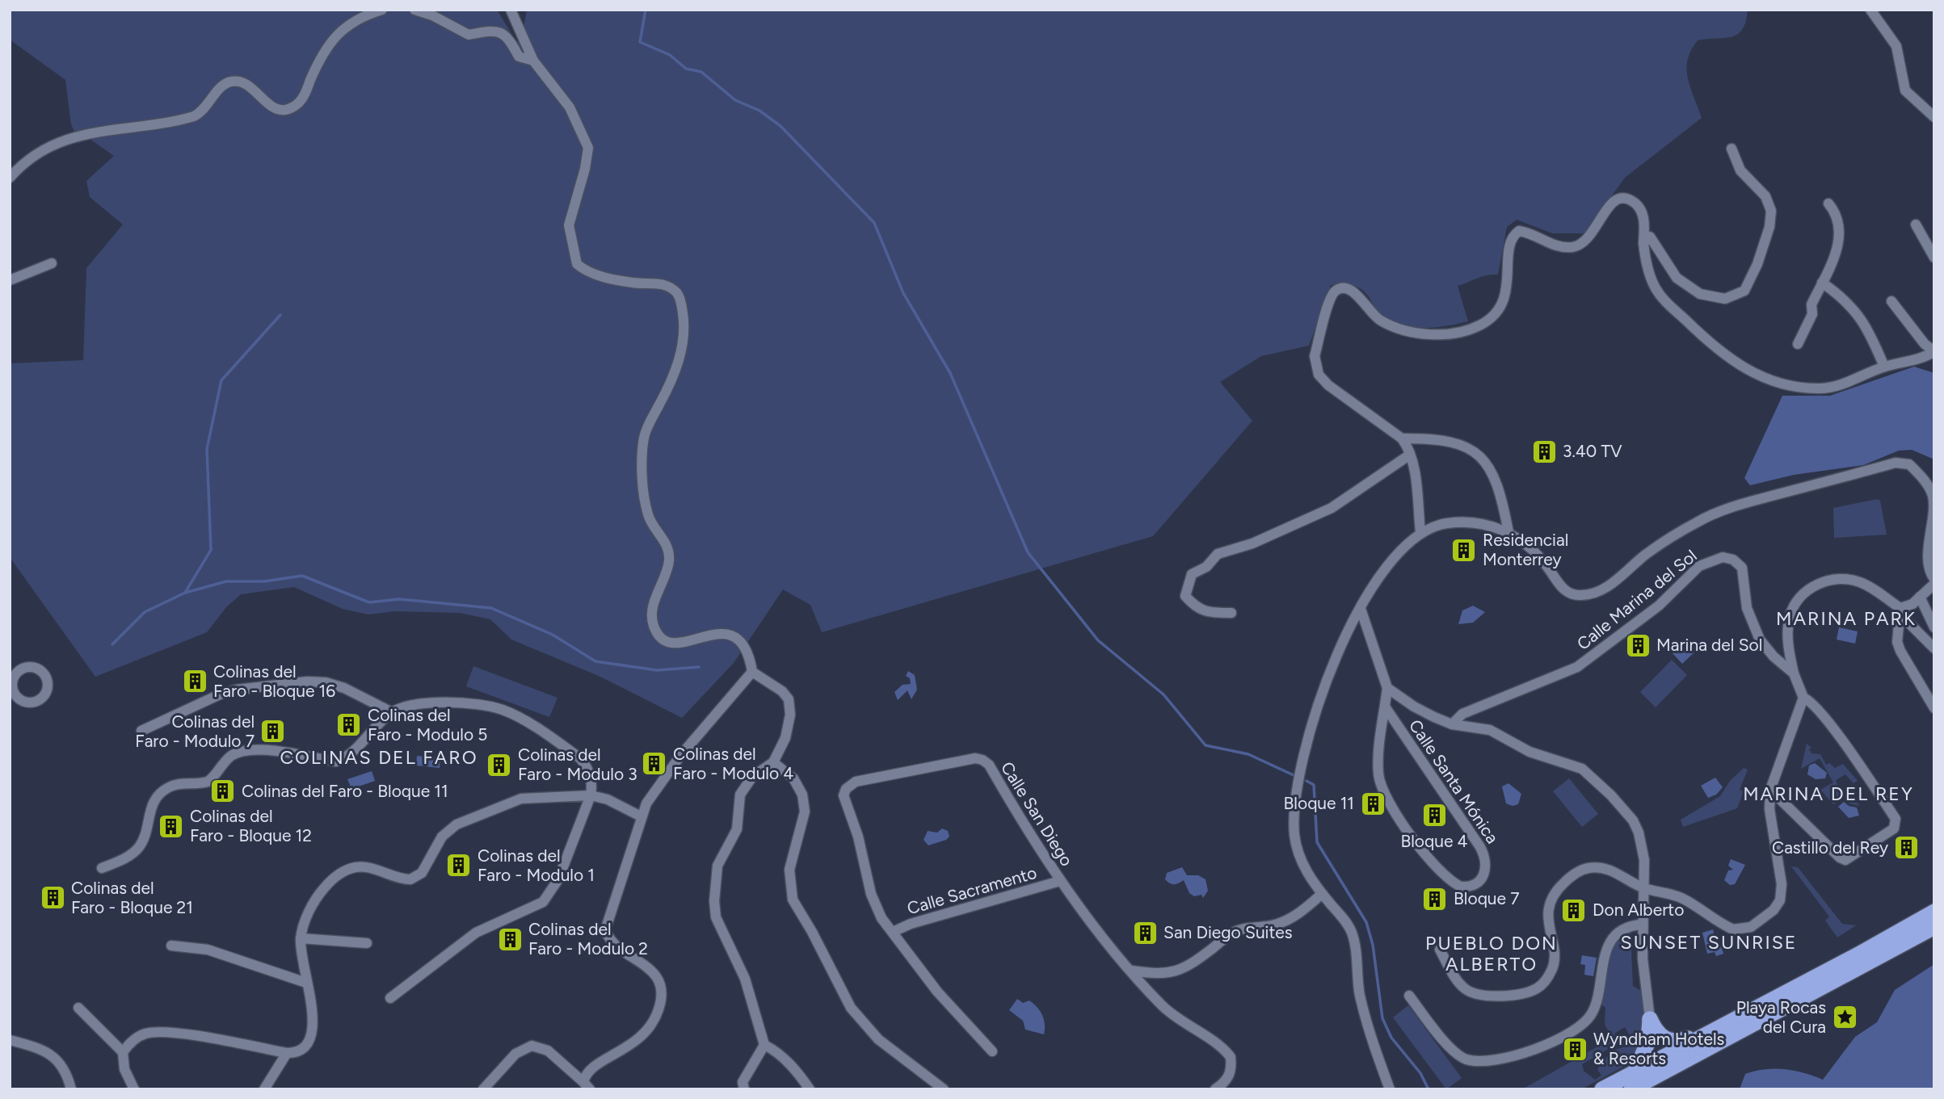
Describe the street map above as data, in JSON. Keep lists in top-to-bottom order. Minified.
{"streets":{"street":["Calle Marina del Sol","Calle Santa Mónica","Calle San Diego","Calle Sacramento"]},"crossings":[["Calle San Diego","Calle Sacramento"]],"districts":["MARINA PARK","COLINAS DEL FARO","MARINA DEL REY","SUNSET SUNRISE","PUEBLO DON ALBERTO"],"places":{"building":["3.40 TV","Residencial Monterrey","Marina del Sol","Colinas del Faro - Bloque 16","Colinas del Faro - Modulo 5","Colinas del Faro - Modulo 7","Colinas del Faro - Modulo 4","Colinas del Faro - Modulo 3","Colinas del Faro - Bloque 11","Bloque 11","Bloque 4","Colinas del Faro - Bloque 12","Castillo del Rey","Colinas del Faro - Modulo 1","Colinas del Faro - Bloque 21","Bloque 7","Don Alberto","San Diego Suites","Colinas del Faro - Modulo 2","Wyndham Hotels & Resorts"],"place":["Playa Rocas del Cura"]}}
